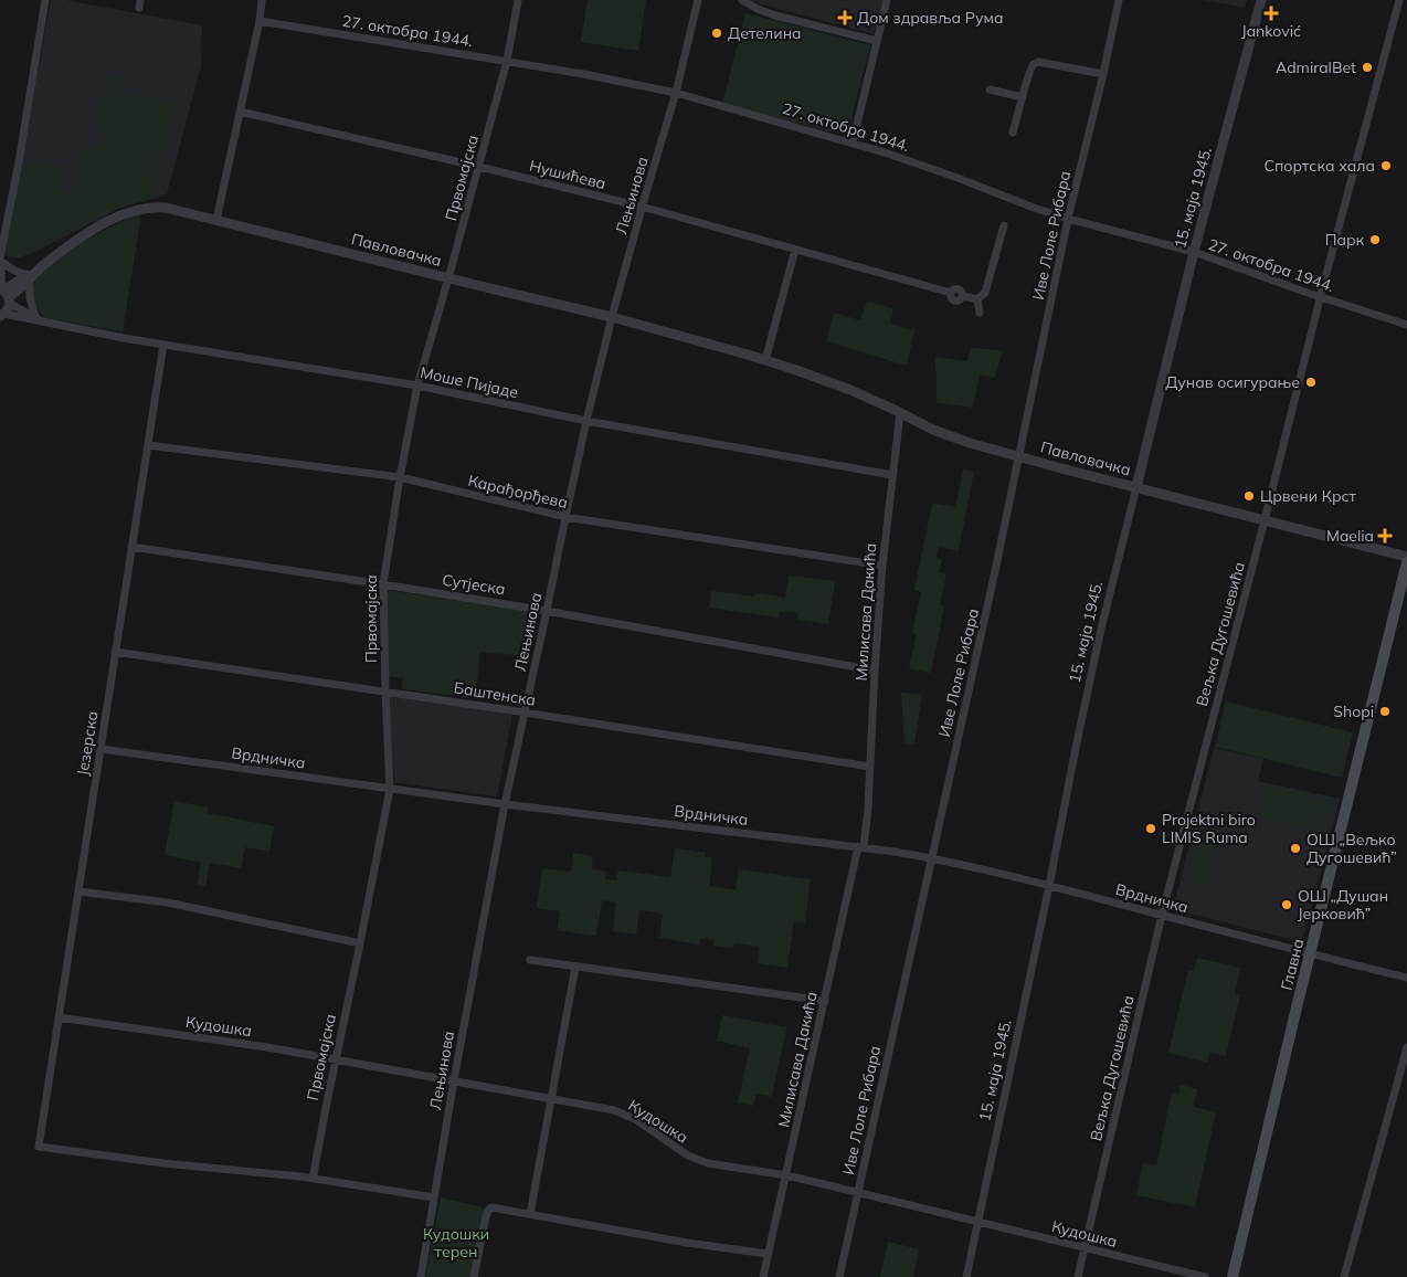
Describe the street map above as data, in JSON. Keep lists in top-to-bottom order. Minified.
{"streets":{"main road":["Главна"],"street":["27. октобра 1944.","Нушићева","Првомајска","Лењинова","15. маја 1945.","Иве Лоле Рибара","Павловачка","Моше Пијаде","Карађорђева","Сутјеска","Милисава Дакића","Вељка Дугошевића","Баштенска","Језерска","Врдничка","Кудошка"]},"crossings":[["27. октобра 1944.","Првомајска"],["27. октобра 1944.","Лењинова"],["27. октобра 1944.","15. маја 1945."],["27. октобра 1944.","Иве Лоле Рибара"],["27. октобра 1944.","Вељка Дугошевића"],["Нушићева","Првомајска"],["Нушићева","Лењинова"],["Првомајска","Павловачка"],["Првомајска","Моше Пијаде"],["Првомајска","Карађорђева"],["Првомајска","Сутјеска"],["Првомајска","Баштенска"],["Првомајска","Језерска"],["Првомајска","Врдничка"],["Првомајска","Кудошка"],["Лењинова","Павловачка"],["Лењинова","Моше Пијаде"],["Лењинова","Карађорђева"],["Лењинова","Сутјеска"],["Лењинова","Баштенска"],["Лењинова","Врдничка"],["Лењинова","Кудошка"],["15. маја 1945.","Павловачка"],["15. маја 1945.","Врдничка"],["15. маја 1945.","Кудошка"],["Иве Лоле Рибара","Павловачка"],["Иве Лоле Рибара","Врдничка"],["Иве Лоле Рибара","Кудошка"],["Павловачка","Моше Пијаде"],["Павловачка","Милисава Дакића"],["Павловачка","Вељка Дугошевића"],["Моше Пијаде","Милисава Дакића"],["Моше Пијаде","Језерска"],["Карађорђева","Милисава Дакића"],["Карађорђева","Језерска"],["Сутјеска","Милисава Дакића"],["Сутјеска","Језерска"],["Милисава Дакића","Баштенска"],["Милисава Дакића","Врдничка"],["Милисава Дакића","Кудошка"],["Вељка Дугошевића","Врдничка"],["Вељка Дугошевића","Кудошка"],["Баштенска","Језерска"],["Језерска","Врдничка"],["Језерска","Кудошка"],["Врдничка","Главна"]],"parks":["Кудошки терен"],"places":{"health":["Janković","Дом здравља Рума","Maelia"],"other":["Детелина","AdmiralBet","Спортска хала","Парк","Дунав осигурање","Црвени Крст","Shopi","Projektni biro LIMIS Ruma","ОШ „Вељко Дугошевић”","ОШ „Душан Јерковић”"]}}
